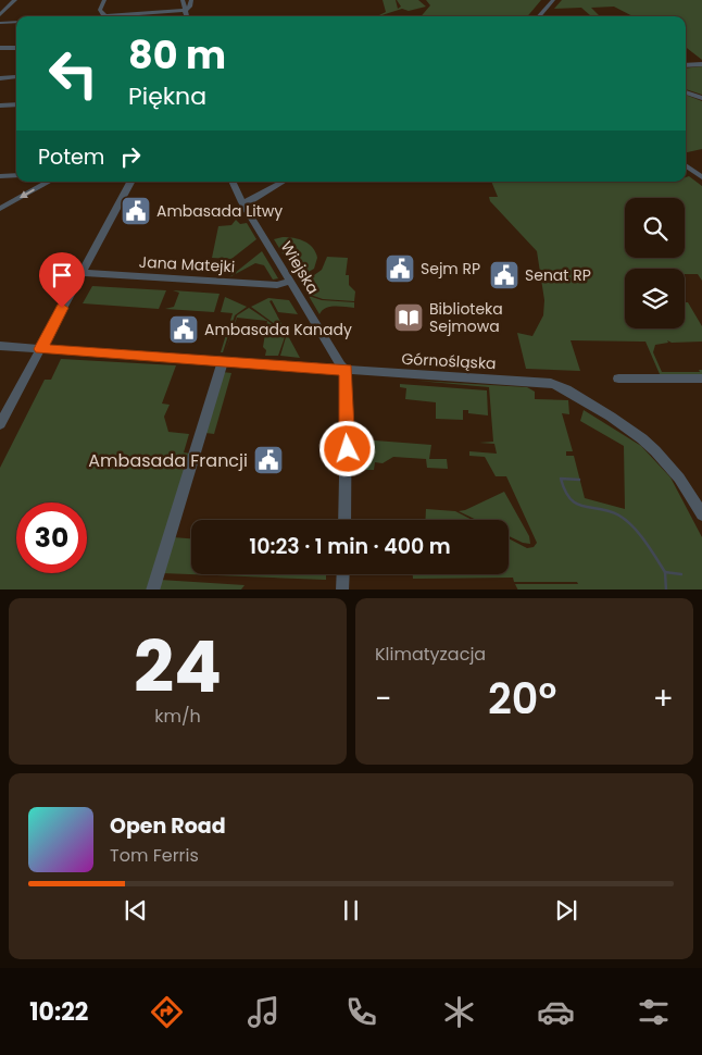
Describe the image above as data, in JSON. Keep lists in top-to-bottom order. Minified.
{"streets":{"street":["Jana Matejki","Wiejska","Górnośląska"]},"crossings":[["Jana Matejki","Wiejska"],["Wiejska","Górnośląska"]],"places":{"public building":["Ambasada Litwy","Sejm RP","Senat RP","Ambasada Kanady","Ambasada Francji"],"library":["Biblioteka Sejmowa"]},"page":{"turn":["80 m","Piękna"],"then":"Potem","limit":"30","trip":"10:23 · 1 min · 400 m","tile":[["24","km/h"],"Klimatyzacja"],"heat":["−","20°","+"],"song":["Open Road","Tom Ferris"],"tabs":"10:22"}}
